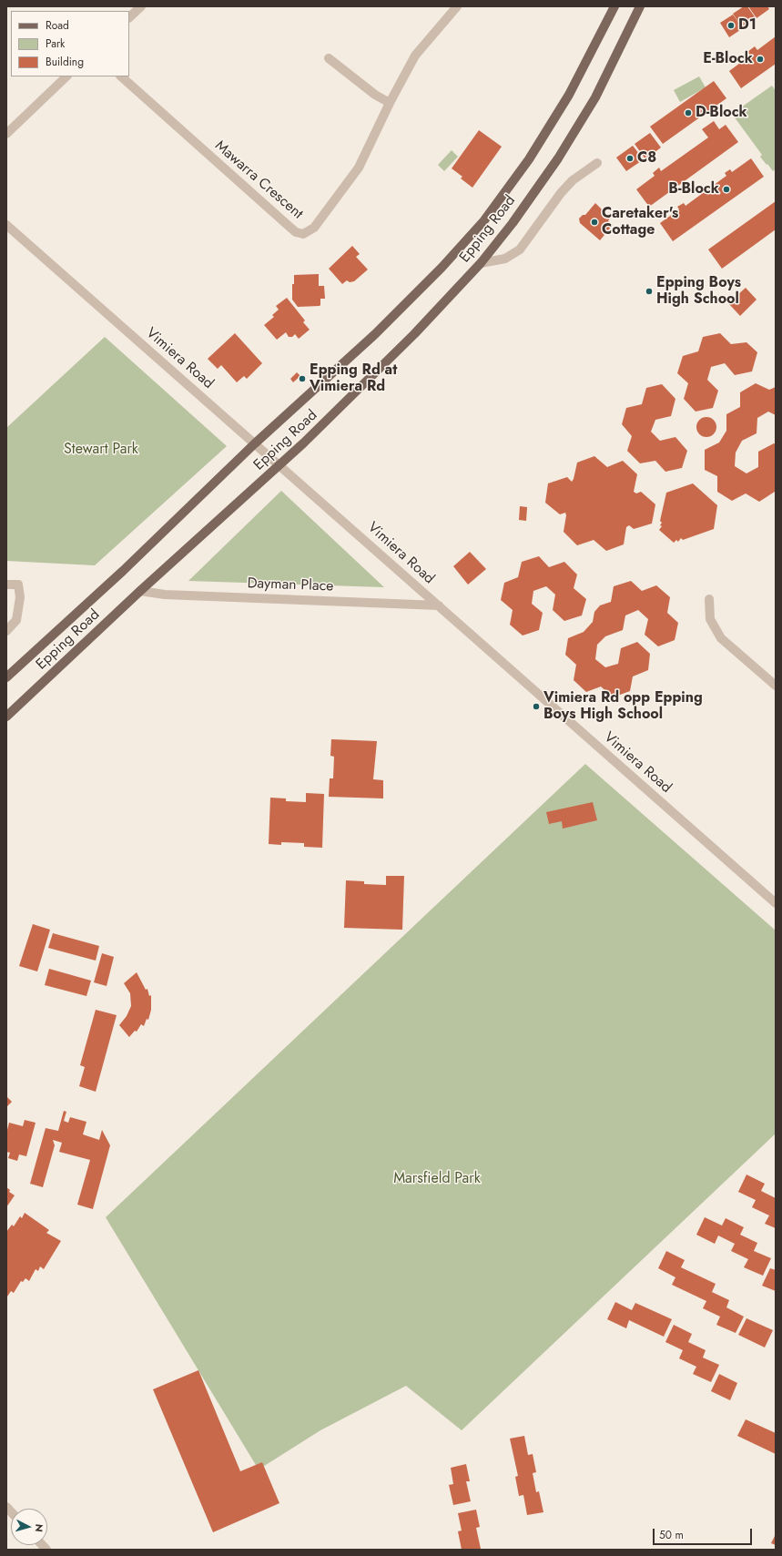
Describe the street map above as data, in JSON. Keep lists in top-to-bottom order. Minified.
{"streets":{"main road":["Epping Road"],"street":["Mawarra Crescent","Vimiera Road","Dayman Place"]},"crossings":[["Epping Road","Vimiera Road"],["Epping Road","Dayman Place"],["Vimiera Road","Dayman Place"]],"parks":["Stewart Park","Marsfield Park"],"places":["D1","E-Block","D-Block","C8","B-Block","Caretaker's Cottage","Epping Boys High School","Epping Rd at Vimiera Rd","Vimiera Rd opp Epping Boys High School"],"legend":["Road","Park","Building"],"scale_bar":"50 m","north":"right"}
